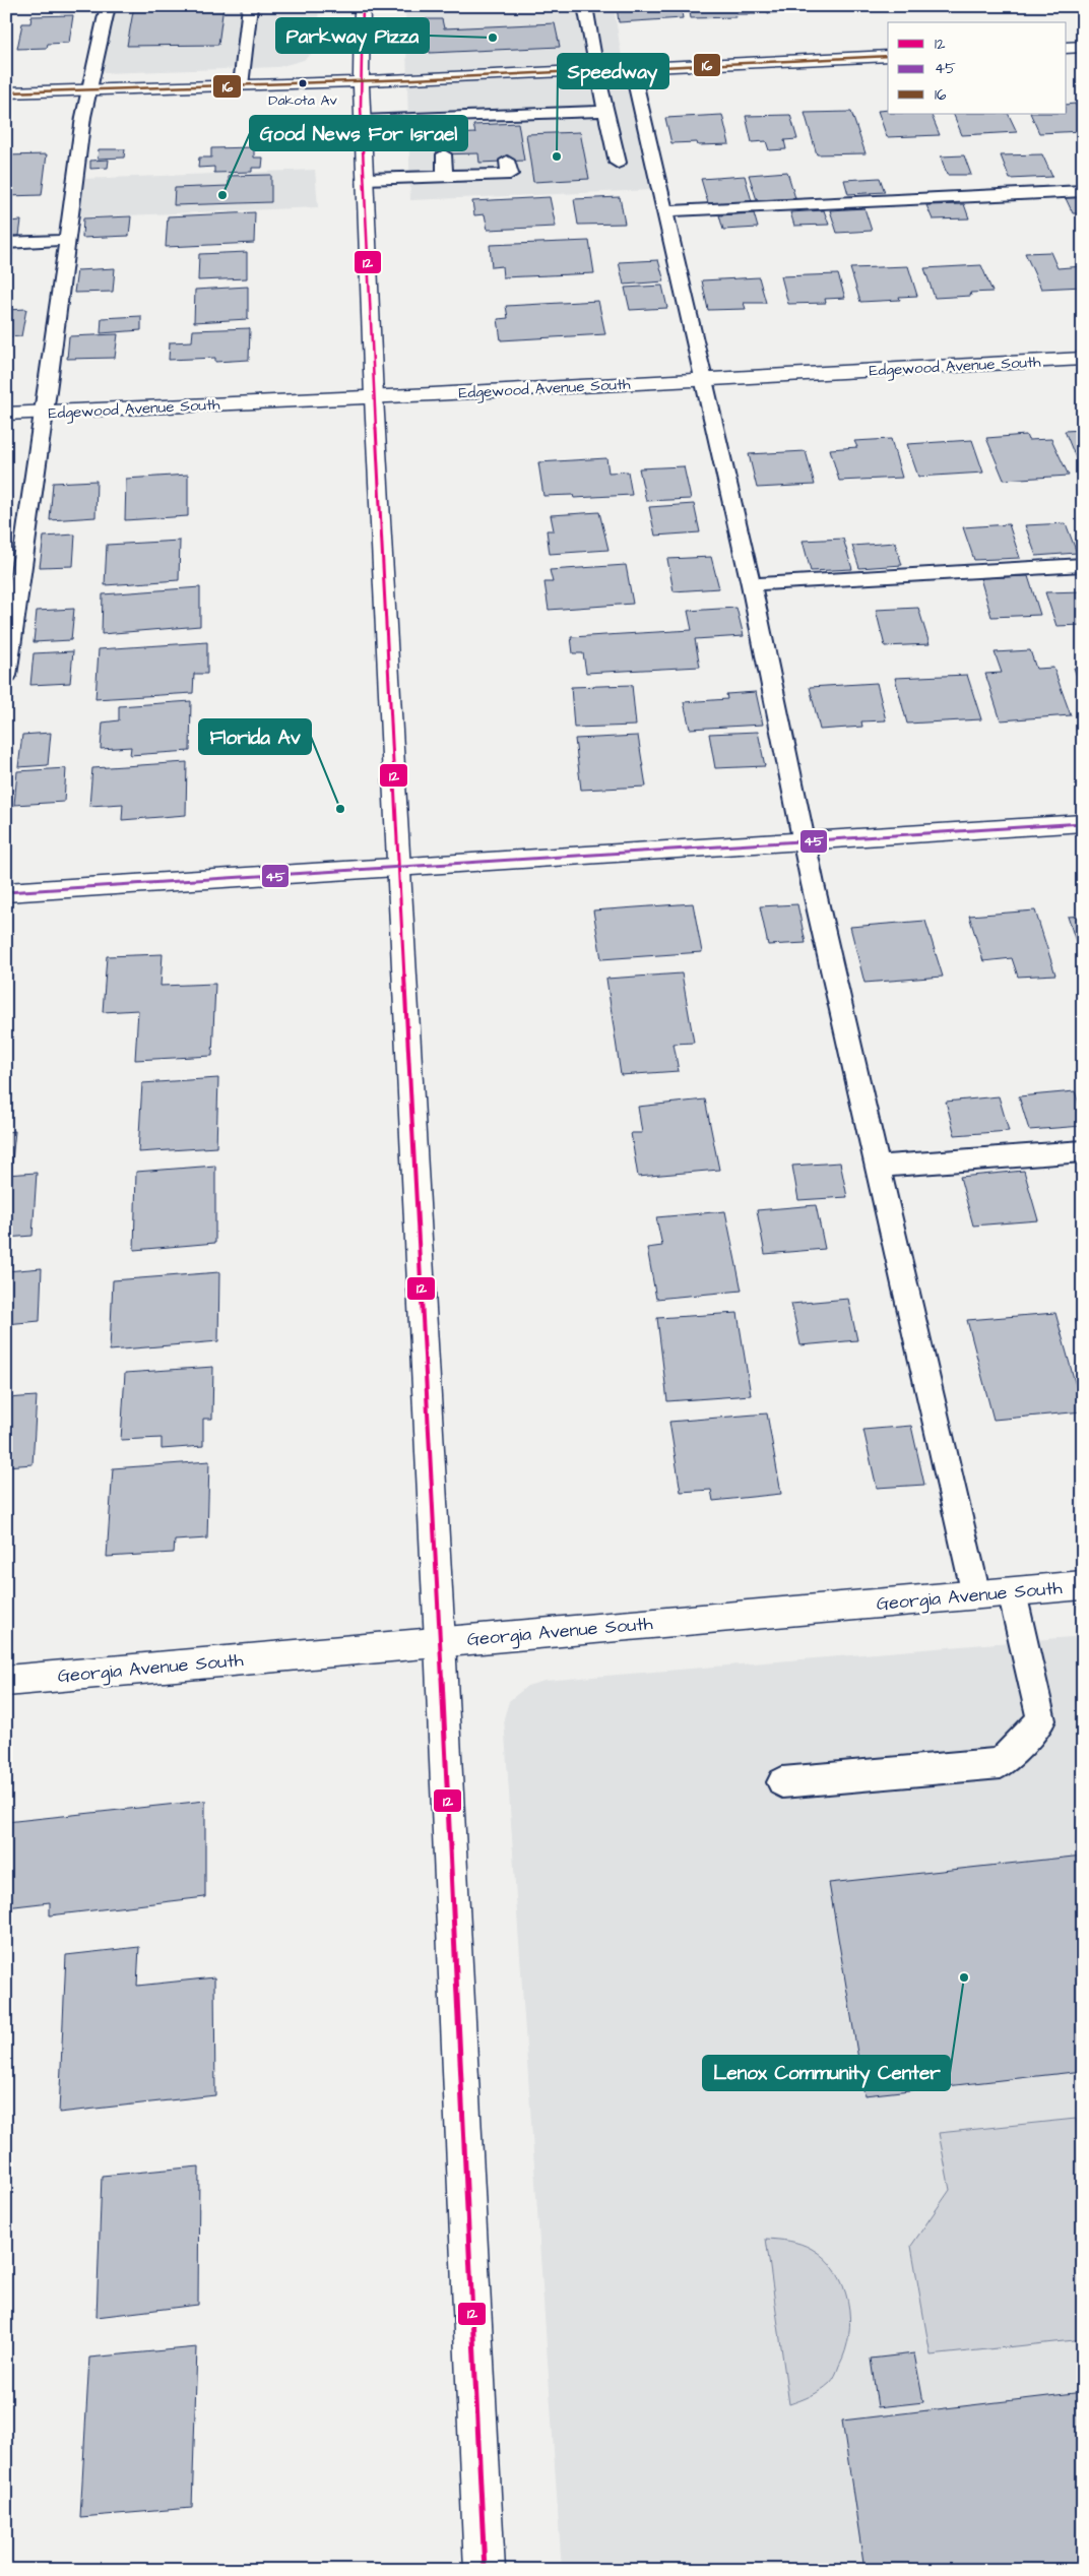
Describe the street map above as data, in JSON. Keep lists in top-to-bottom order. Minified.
{"streets":{"street":["Edgewood Avenue South","Georgia Avenue South"]},"places":["Parkway Pizza","Dakota Av","Speedway","Good News For Israel","Florida Av","Lenox Community Center"],"lines":["transit line 12","transit line 16","transit line 45"],"legend":["12","45","16"]}
